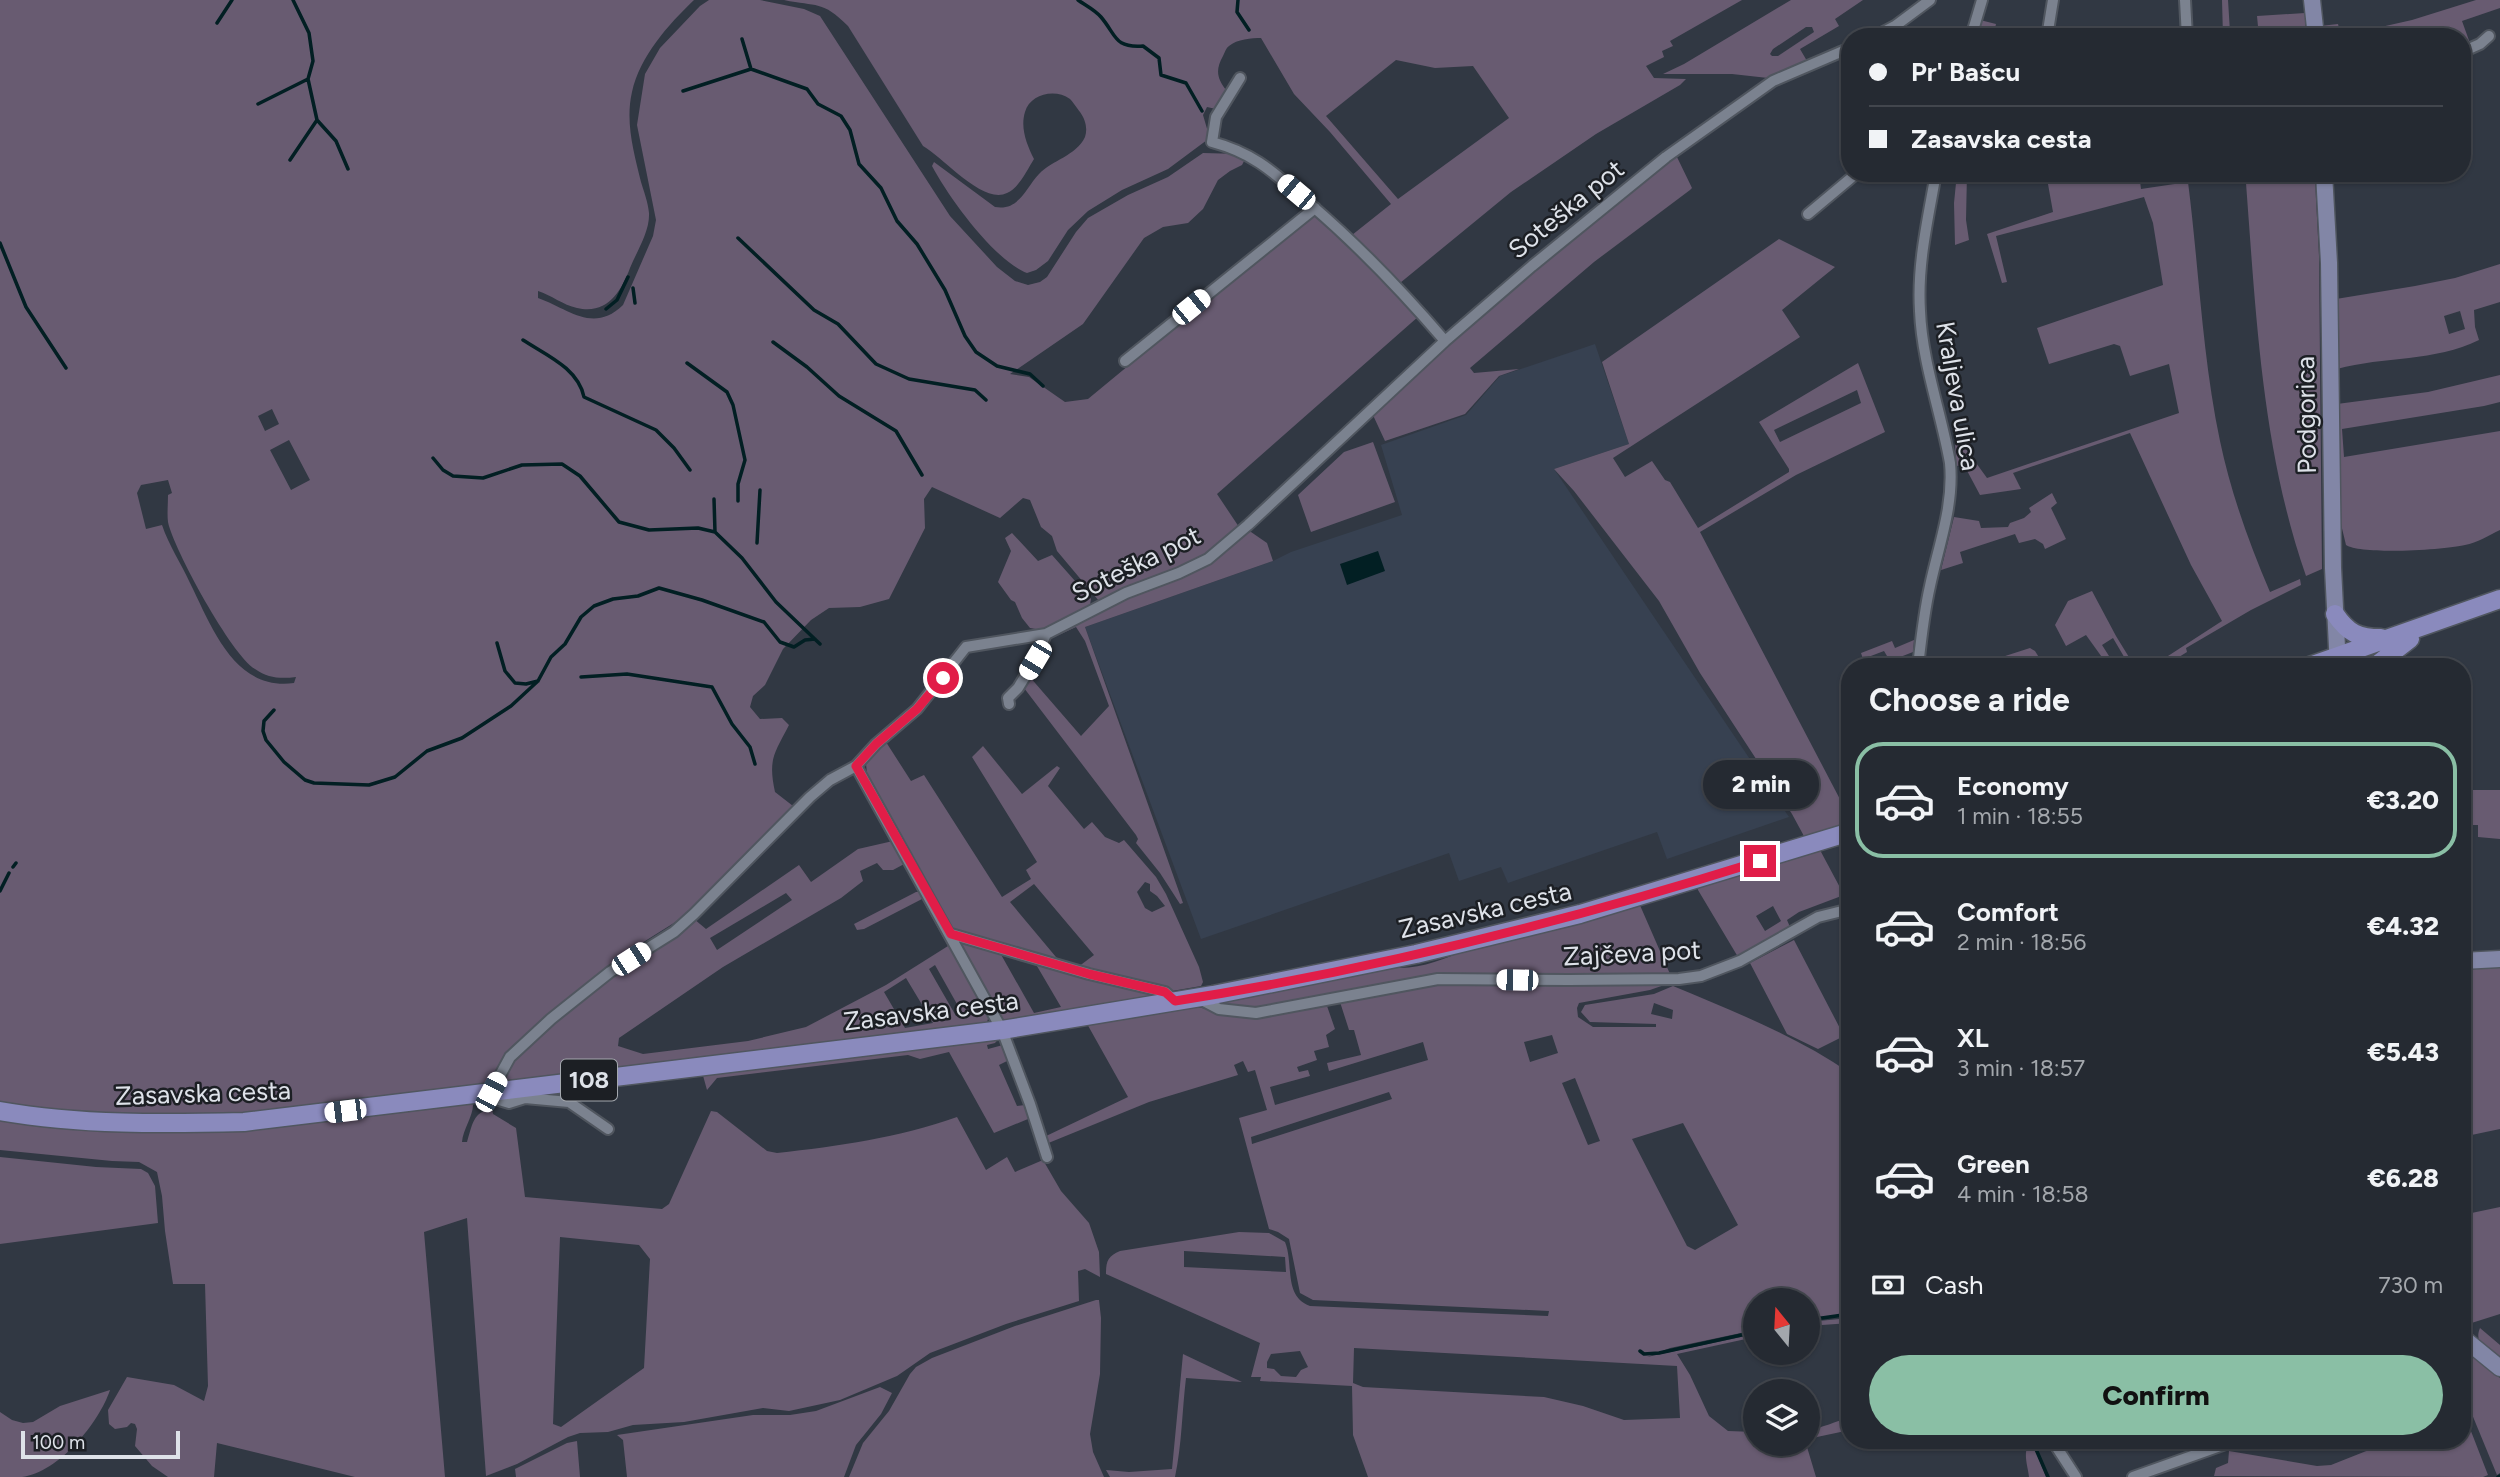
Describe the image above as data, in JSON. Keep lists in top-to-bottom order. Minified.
{"streets":{"main road":["Podgorica","Zasavska cesta","108"],"street":["Soteška pot","Kraljeva ulica","Zajčeva pot"]},"crossings":[["Soteška pot","Zasavska cesta"],["Zasavska cesta","Zajčeva pot"]],"scale_bar":"100 m","north":"top","page":{"banner":["Pr' Bašcu","Zasavska cesta"],"heading":"Choose a ride","list":[{"name":"Economy","note":"1 min · 18:55","value":"€3.20"},{"name":"Comfort","note":"2 min · 18:56","value":"€4.32"},{"name":"XL","note":"3 min · 18:57","value":"€5.43"},{"name":"Green","note":"4 min · 18:58","value":"€6.28"}],"bubble":"2 min","pay":["Cash","730 m"],"buttons":"Confirm","scale":"100 m"}}
